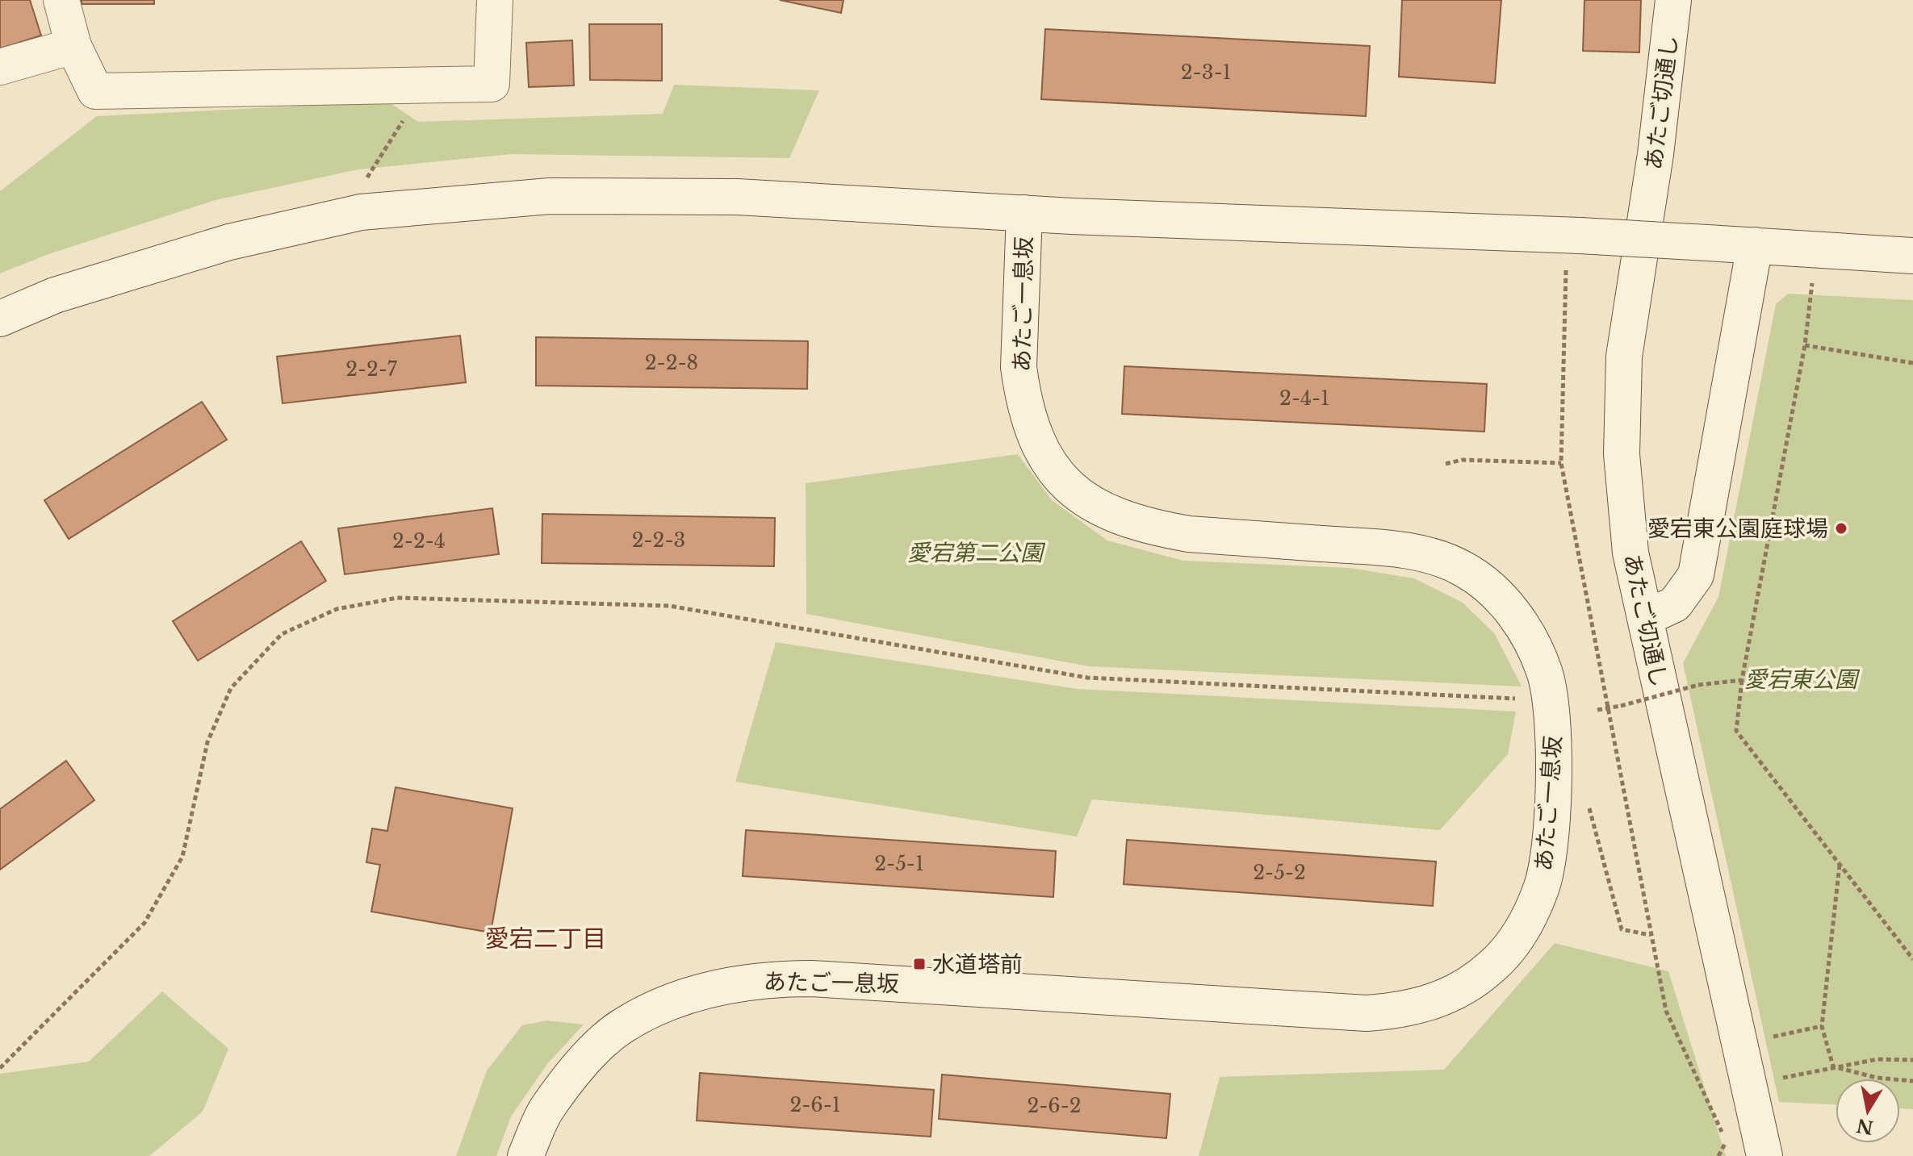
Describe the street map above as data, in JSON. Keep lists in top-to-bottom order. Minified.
{"streets":{"street":["あたご切通し","あたご一息坂"]},"districts":["愛宕二丁目"],"parks":["愛宕第二公園","愛宕東公園"],"places":{"other":["愛宕東公園庭球場"],"transit":["水道塔前"]},"house_numbers":["2-3-1","2-2-8","2-2-7","2-4-1","2-2-3","2-2-4","2-5-1","2-5-2","2-6-1","2-6-2"],"north":"bottom"}
